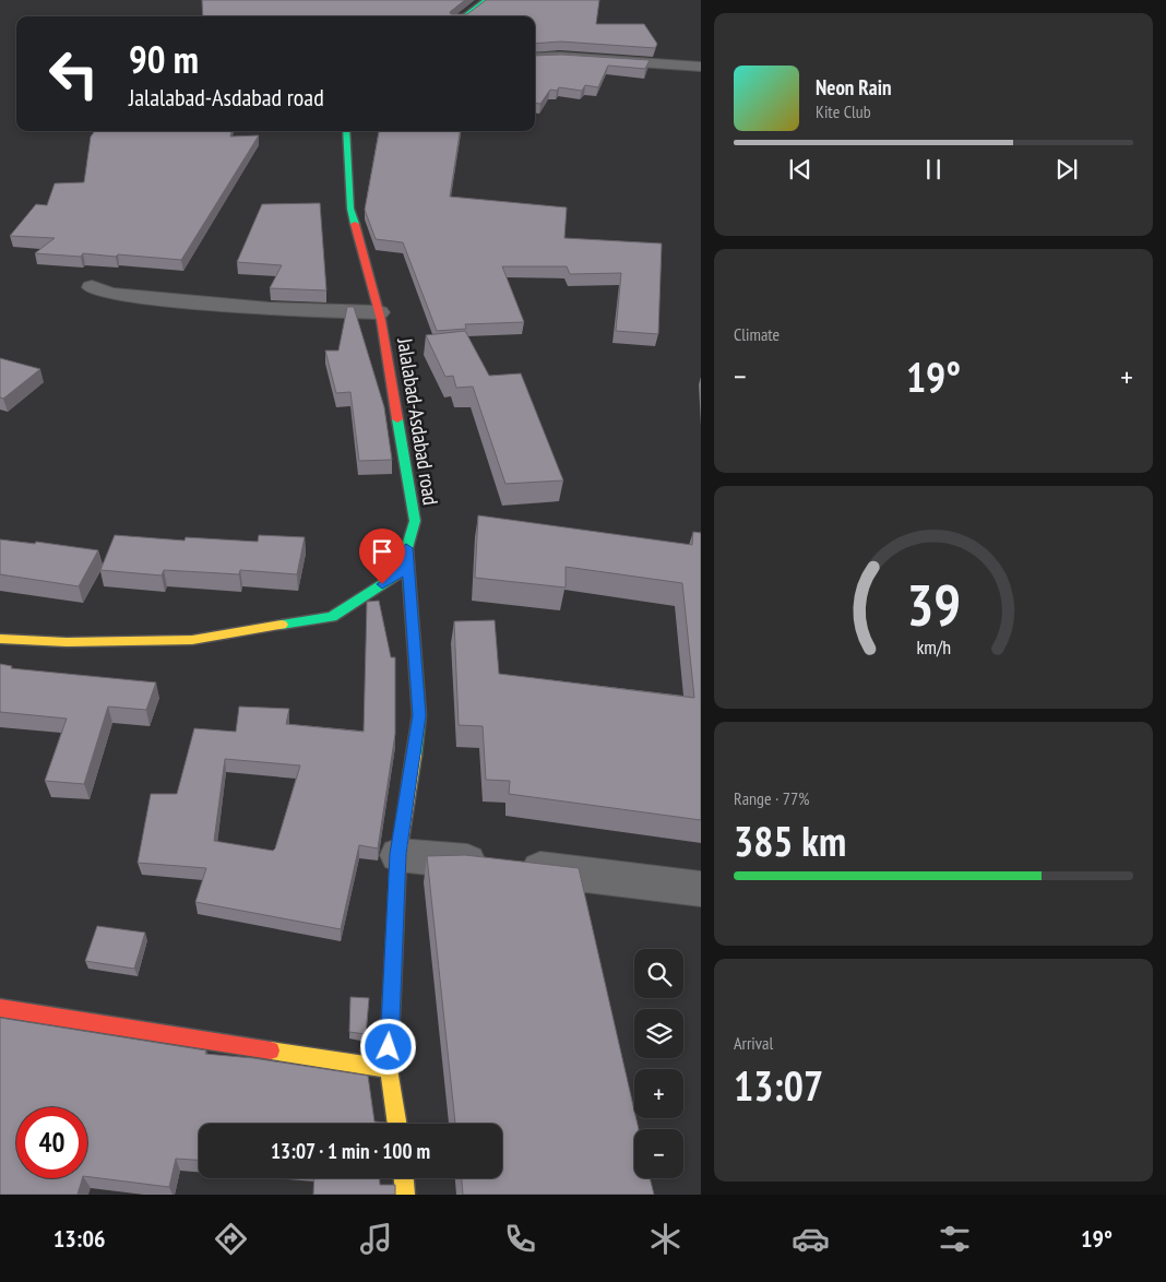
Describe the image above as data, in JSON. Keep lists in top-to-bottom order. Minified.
{"streets":{"main road":["Jalalabad-Asdabad road"]},"page":{"turn":["90 m","Jalalabad-Asdabad road"],"song":["Neon Rain","Kite Club"],"tile":["Climate",["Range · 77%","385 km"],["Arrival","13:07"]],"heat":["−","19°","+"],"map_buttons":["+","−"],"limit":"40","trip":"13:07 · 1 min · 100 m","tabs":["13:06","19°"],"gauge":["39","km/h"]}}
